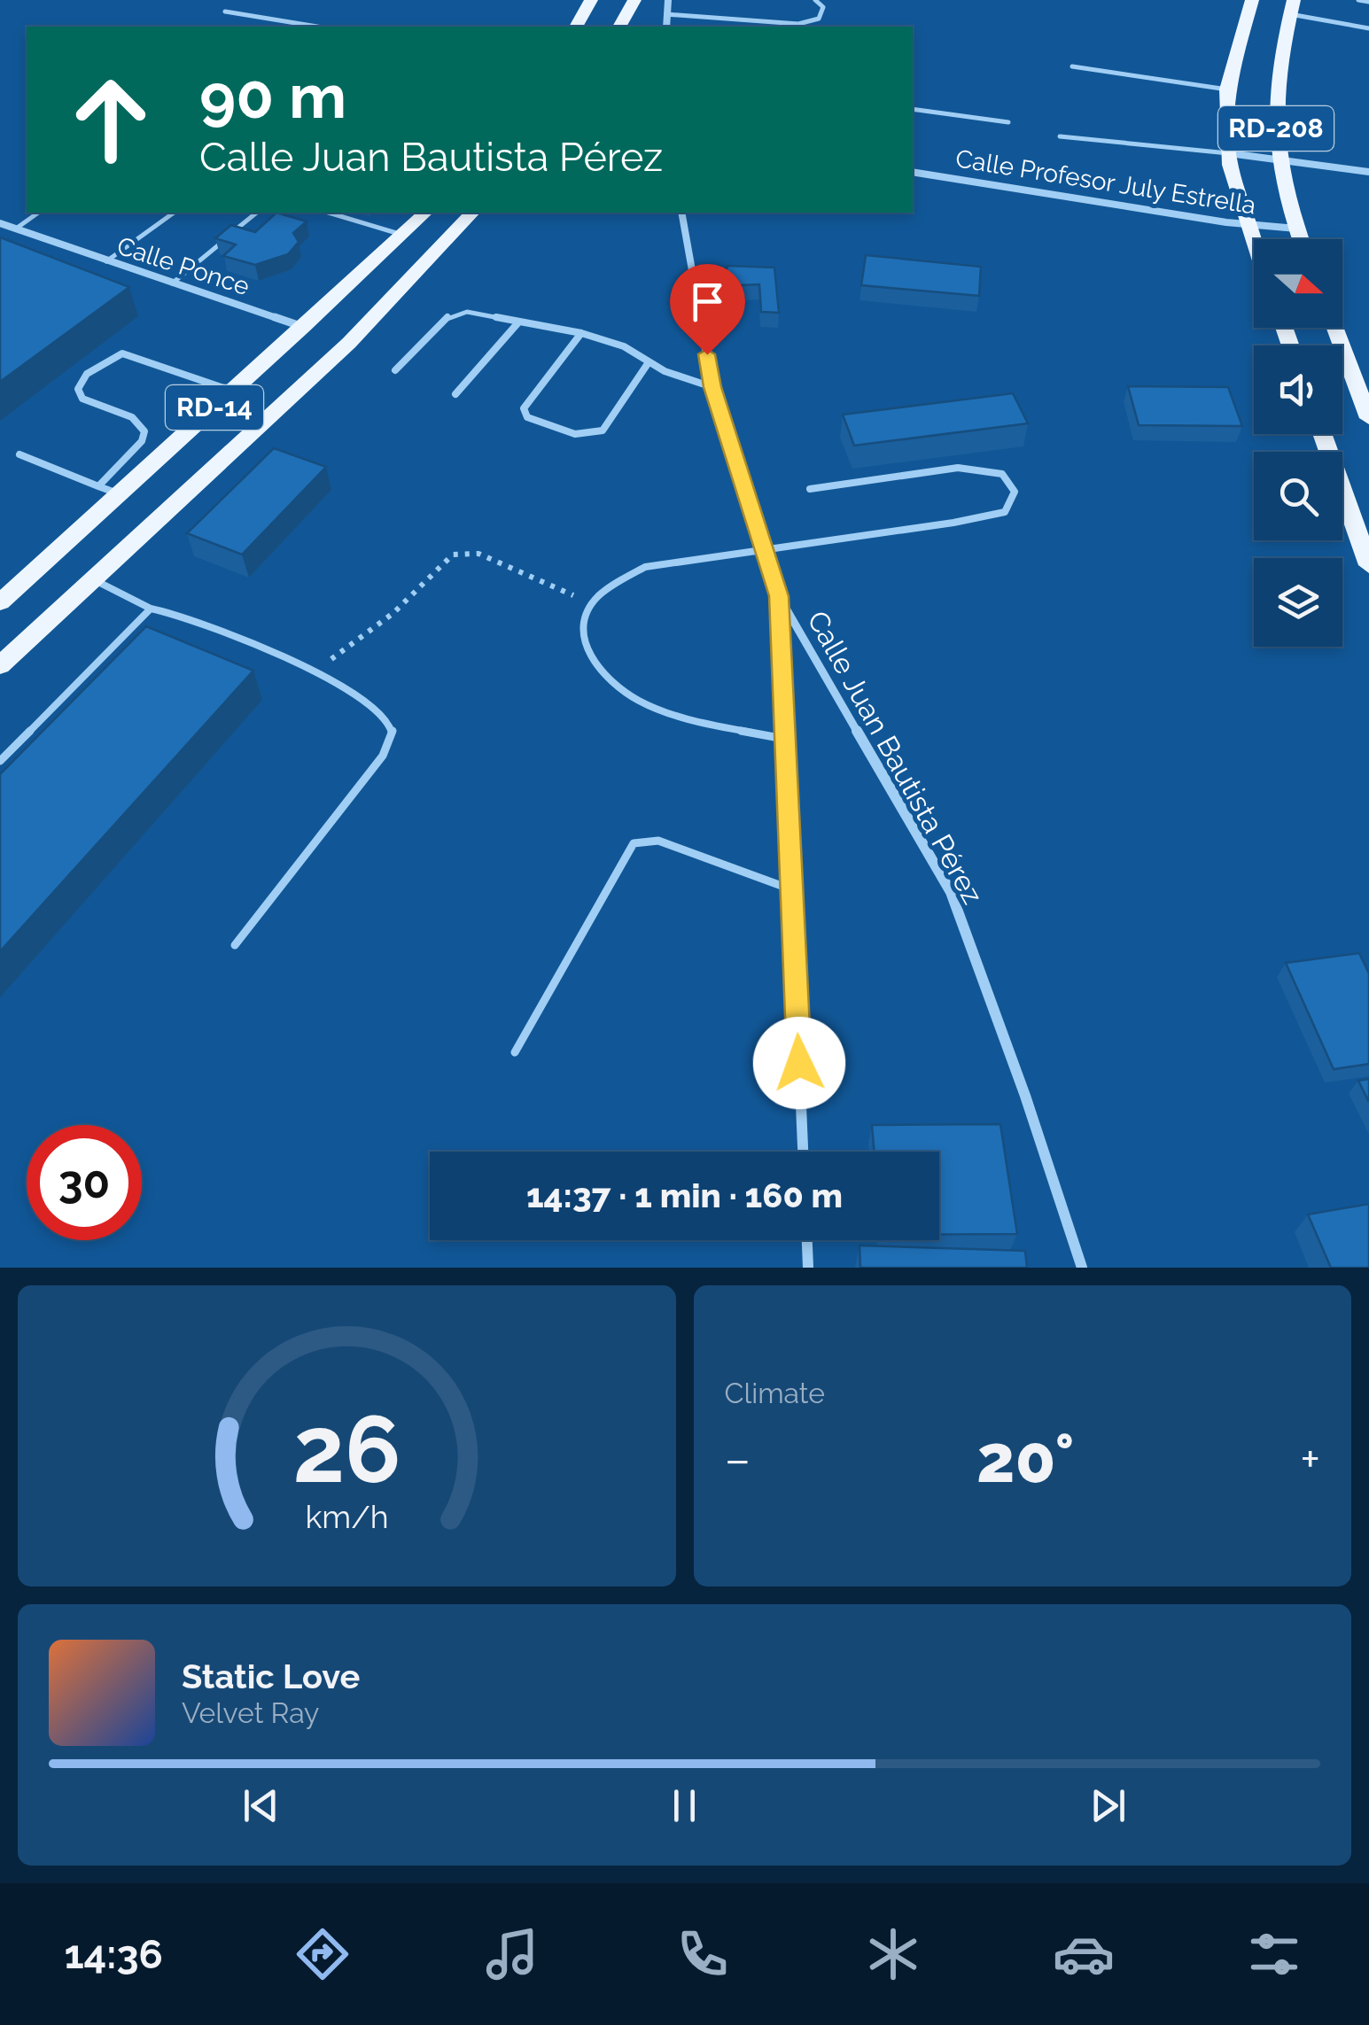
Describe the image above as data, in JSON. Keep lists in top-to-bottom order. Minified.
{"streets":{"main road":["RD-208","RD-14"],"street":["Calle Profesor July Estrella","Calle Ponce","Calle Juan Bautista Pérez"]},"crossings":[["RD-208","Calle Profesor July Estrella"],["Calle Ponce","RD-14"]],"north":"right","page":{"turn":["90 m","Calle Juan Bautista Pérez"],"limit":"30","trip":"14:37 · 1 min · 160 m","tile":"Climate","heat":["−","20°","+"],"song":["Static Love","Velvet Ray"],"tabs":"14:36","gauge":["26","km/h"]}}
